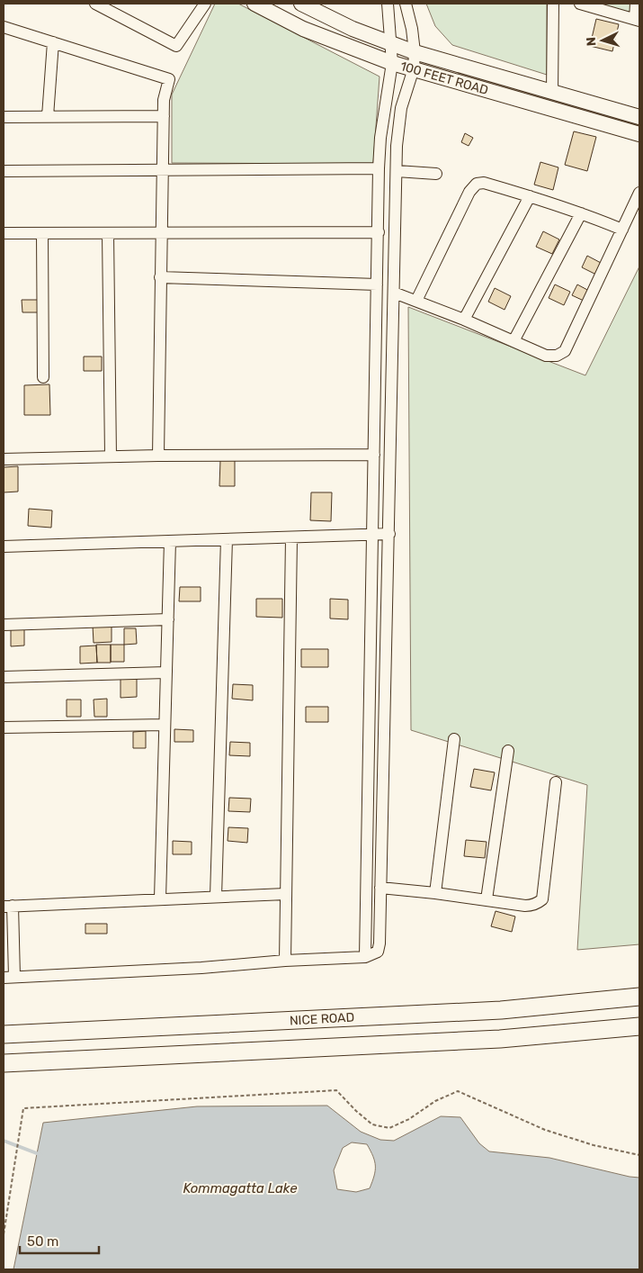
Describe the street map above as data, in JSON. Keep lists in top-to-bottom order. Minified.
{"streets":{"highway":["NICE ROAD"],"main road":["100 FEET ROAD"]},"water":["Kommagatta Lake"],"scale_bar":"50 m","north":"left"}
